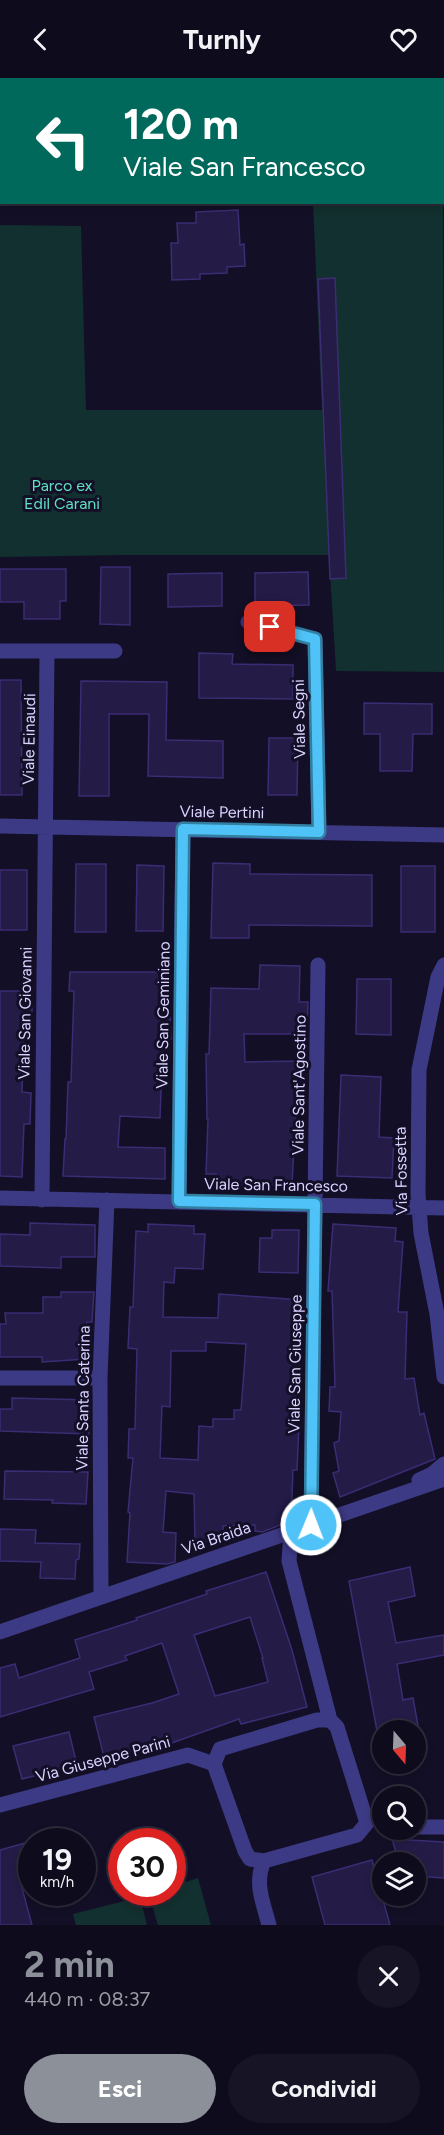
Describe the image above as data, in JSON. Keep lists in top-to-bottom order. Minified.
{"streets":{"street":["Viale Segni","Viale Einaudi","Viale Pertini","Viale San Giovanni","Viale San Geminiano","Viale Sant'Agostino","Via Fossetta","Viale San Francesco","Viale San Giuseppe","Viale Santa Caterina","Via Braida","Via Giuseppe Parini"]},"crossings":[["Viale Segni","Viale Pertini"],["Viale Einaudi","Viale Pertini"],["Viale Einaudi","Viale San Giovanni"],["Viale Pertini","Viale San Giovanni"],["Viale Pertini","Viale San Geminiano"],["Viale San Giovanni","Viale San Francesco"],["Viale San Geminiano","Viale San Francesco"],["Viale Sant'Agostino","Viale San Francesco"],["Viale Sant'Agostino","Viale San Giuseppe"],["Via Fossetta","Viale San Francesco"],["Viale San Francesco","Viale San Giuseppe"],["Viale San Francesco","Viale Santa Caterina"],["Viale San Giuseppe","Via Braida"],["Viale Santa Caterina","Via Braida"]],"parks":["Parco ex Edil Carani"],"north":"bottom","page":{"header":"Turnly","turn":["120 m","Viale San Francesco"],"speed":"19 km/h","limit":"30","heading":["2 min","440 m · 08:37"],"buttons":["Esci","Condividi"]}}
